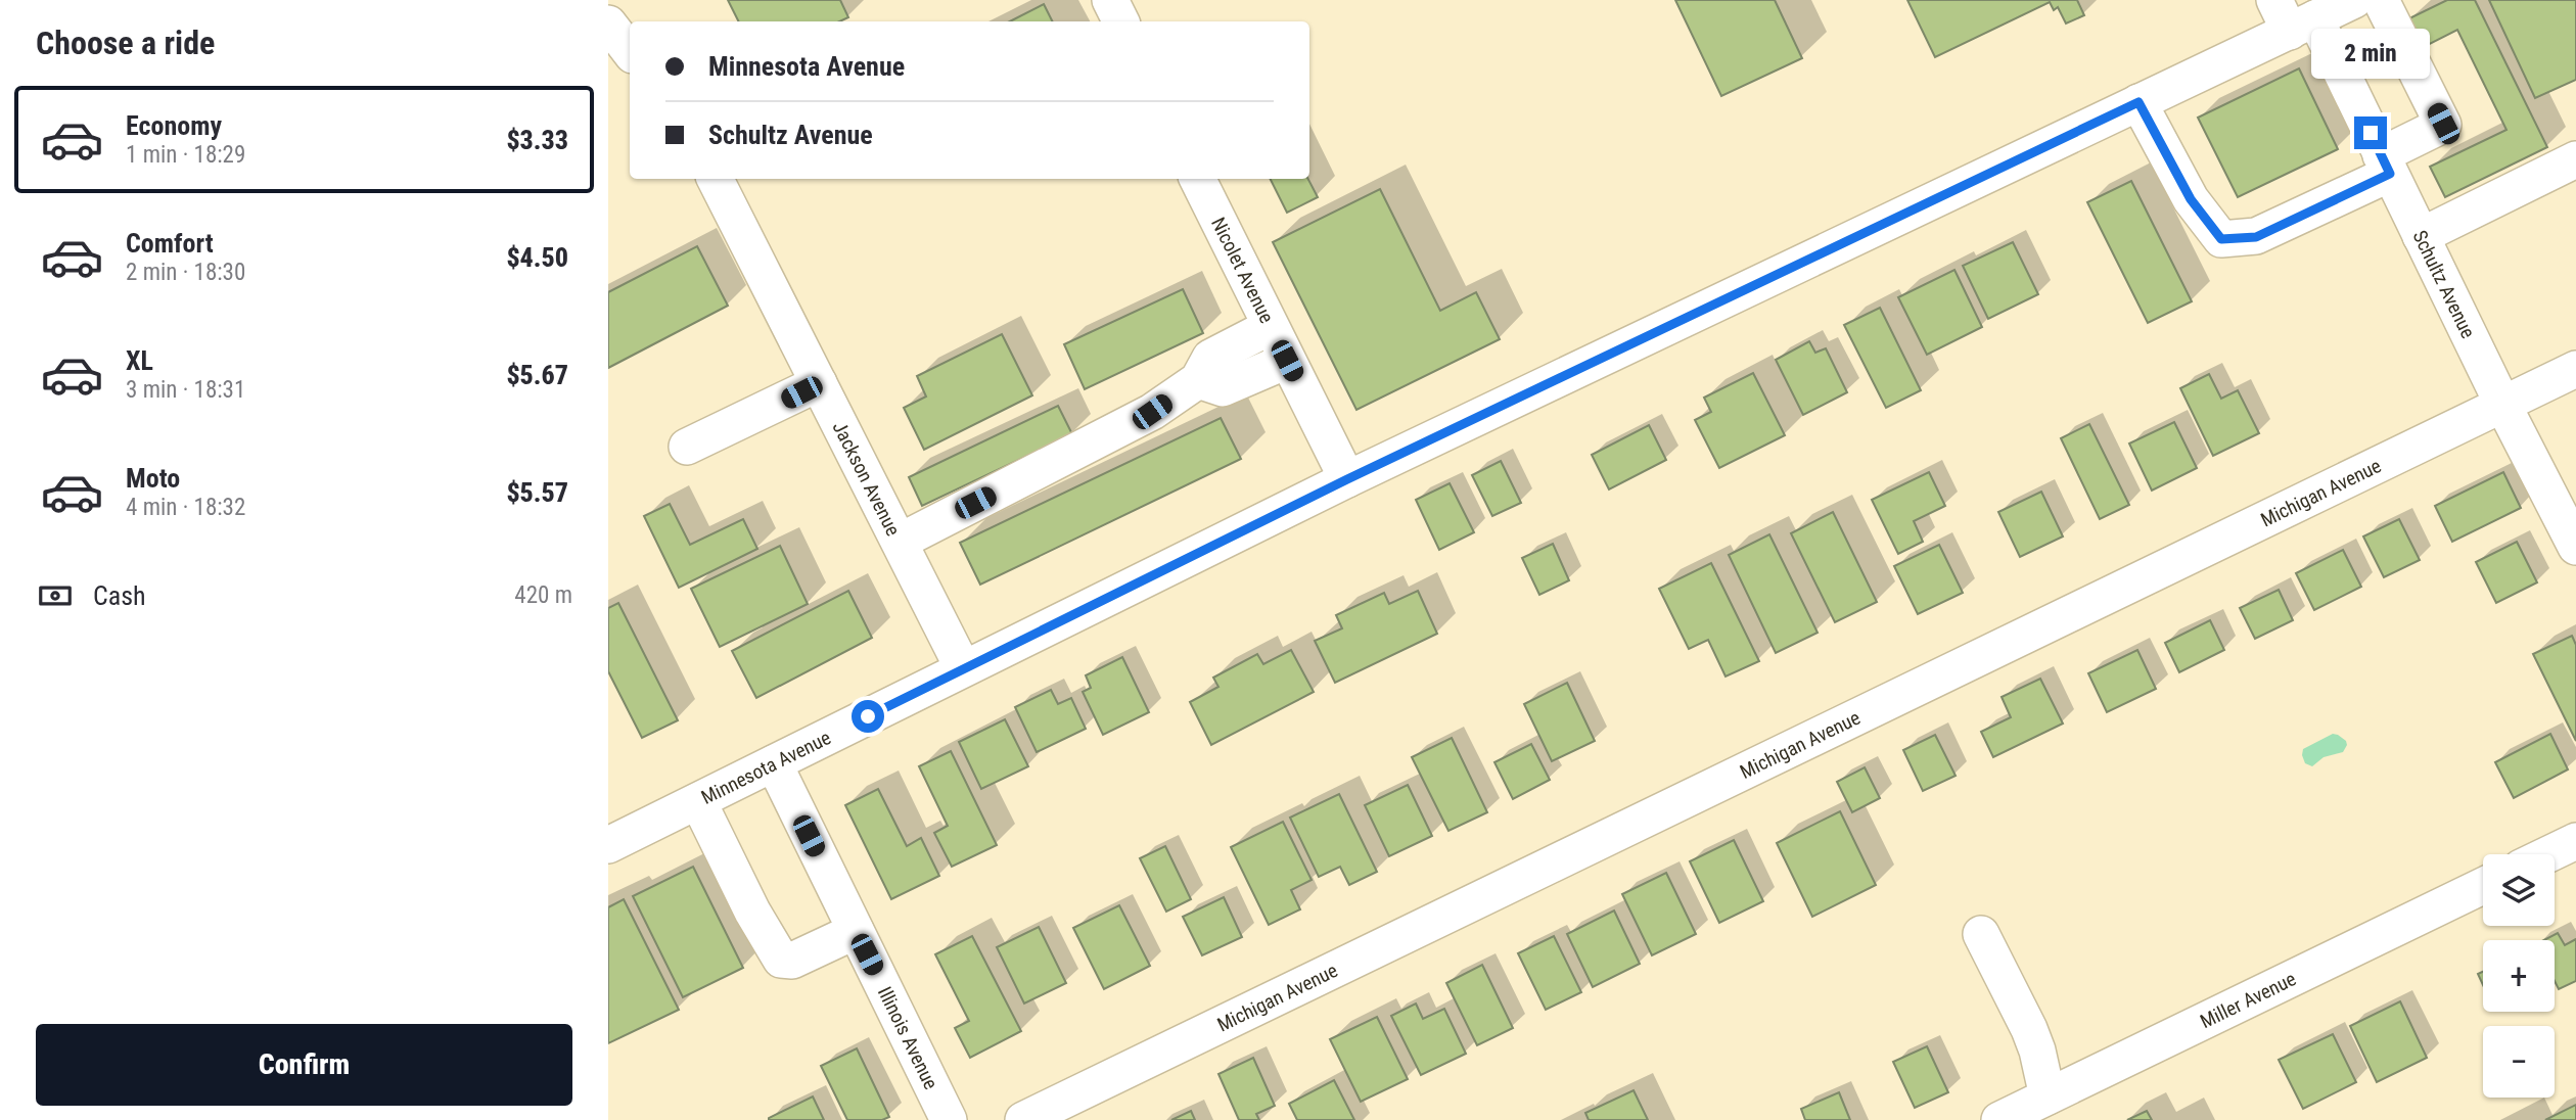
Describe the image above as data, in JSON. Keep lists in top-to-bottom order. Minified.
{"streets":{"street":["Nicolet Avenue","Schultz Avenue","Jackson Avenue","Michigan Avenue","Minnesota Avenue","Miller Avenue","Illinois Avenue"]},"crossings":[["Nicolet Avenue","Minnesota Avenue"],["Schultz Avenue","Michigan Avenue"],["Schultz Avenue","Minnesota Avenue"],["Jackson Avenue","Minnesota Avenue"],["Minnesota Avenue","Illinois Avenue"]],"page":{"heading":"Choose a ride","banner":["Minnesota Avenue","Schultz Avenue"],"bubble":"2 min","list":[{"name":"Economy","note":"1 min · 18:29","value":"$3.33"},{"name":"Comfort","note":"2 min · 18:30","value":"$4.50"},{"name":"XL","note":"3 min · 18:31","value":"$5.67"},{"name":"Moto","note":"4 min · 18:32","value":"$5.57"}],"pay":["Cash","420 m"],"map_buttons":["+","−"],"buttons":"Confirm"}}
